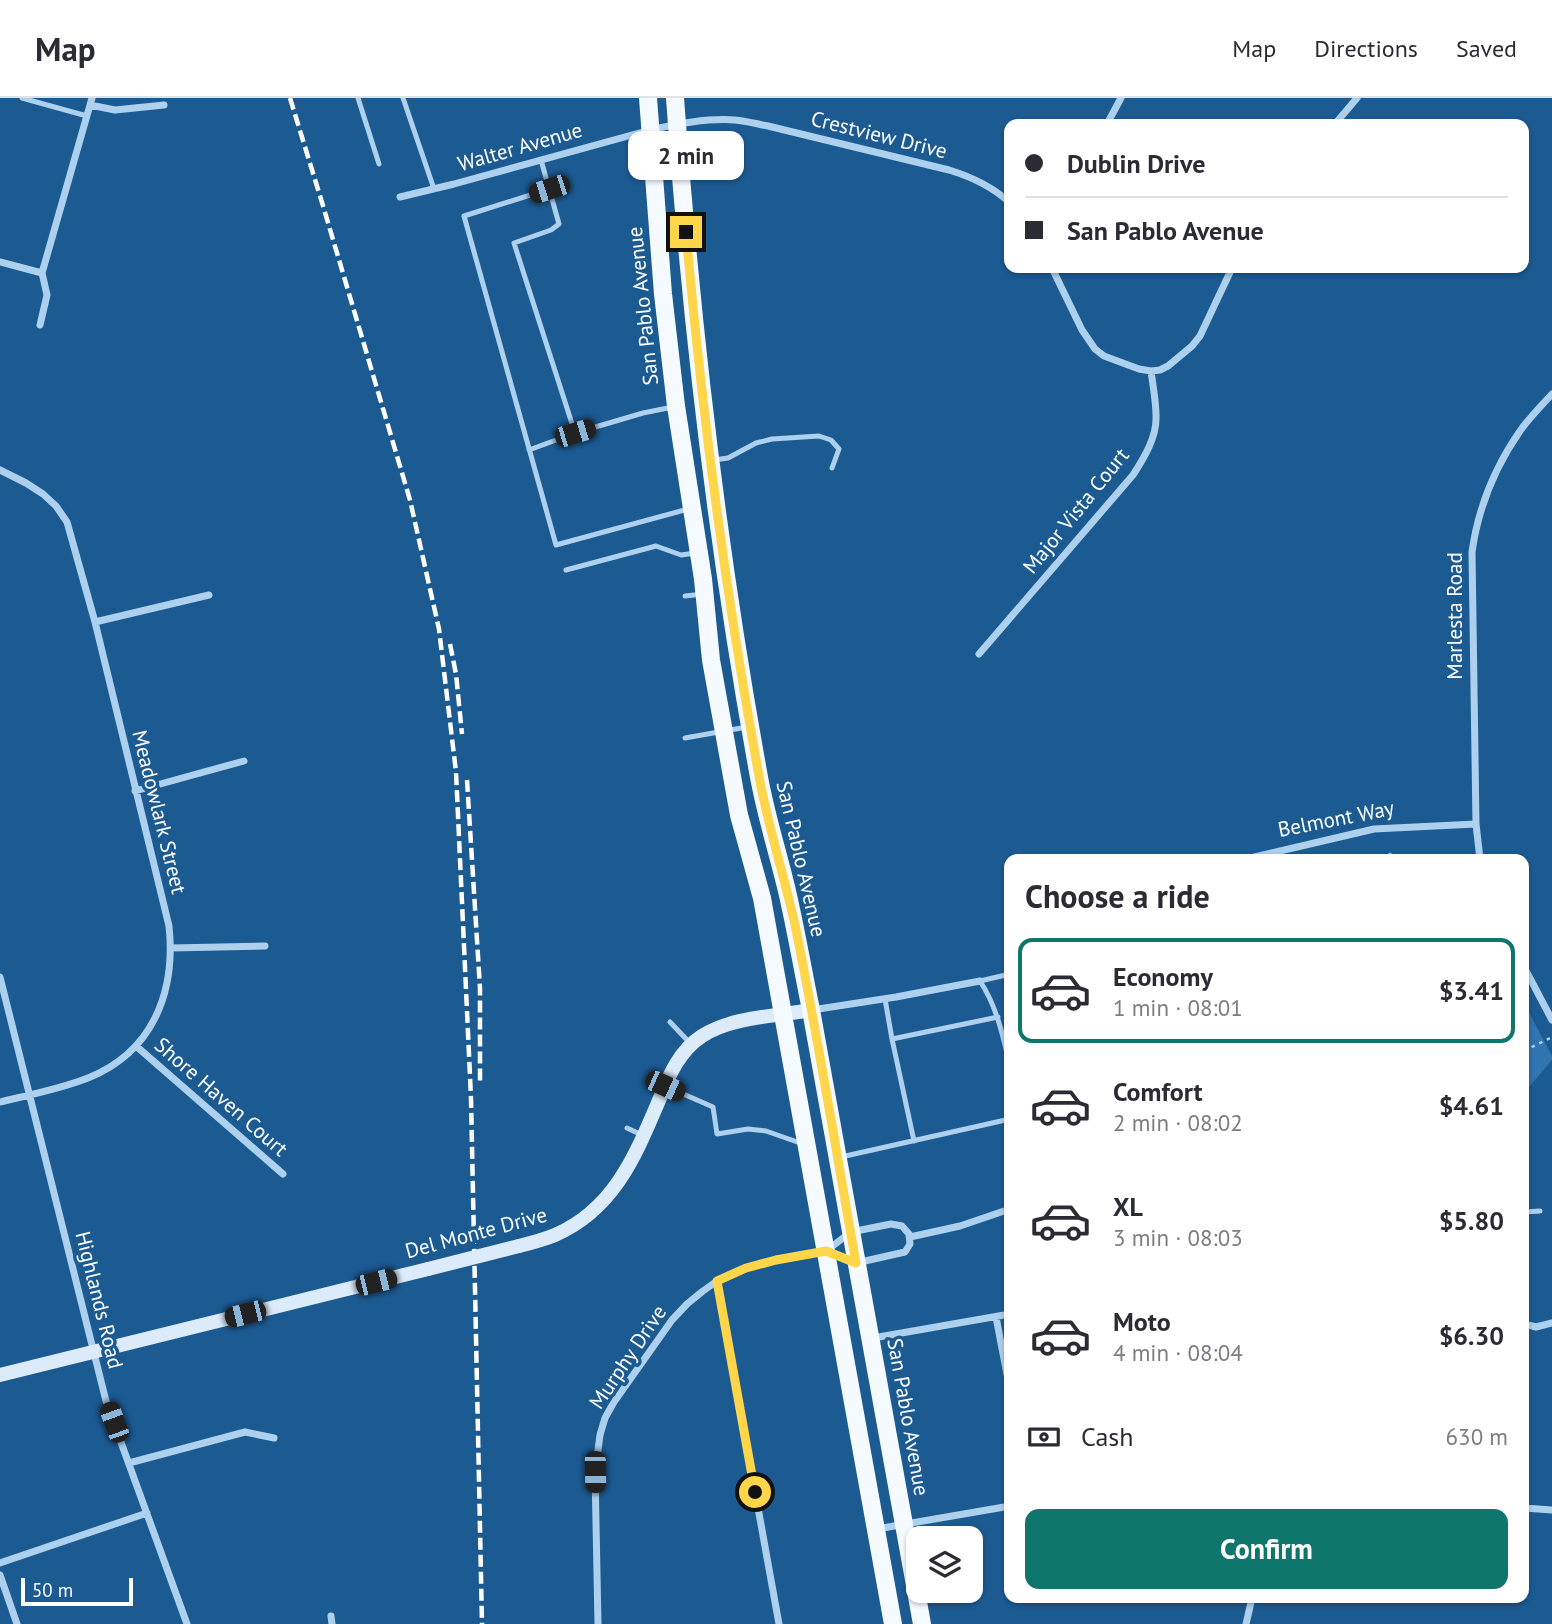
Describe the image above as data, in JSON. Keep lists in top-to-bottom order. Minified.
{"streets":{"main road":["San Pablo Avenue"],"street":["Crestview Drive","Walter Avenue","Major Vista Court","Marlesta Road","Meadowlark Street","Belmont Way","Shore Haven Court","Del Monte Drive","Highlands Road","Murphy Drive"]},"crossings":[["Crestview Drive","Walter Avenue"],["Crestview Drive","San Pablo Avenue"],["Walter Avenue","San Pablo Avenue"],["San Pablo Avenue","Del Monte Drive"],["San Pablo Avenue","Murphy Drive"],["Marlesta Road","Belmont Way"],["Meadowlark Street","Shore Haven Court"],["Meadowlark Street","Highlands Road"],["Del Monte Drive","Highlands Road"]],"scale_bar":"50 m","page":{"header":"Map","nav":["Map","Directions","Saved"],"banner":["Dublin Drive","San Pablo Avenue"],"bubble":"2 min","heading":"Choose a ride","list":[{"name":"Economy","note":"1 min · 08:01","value":"$3.41"},{"name":"Comfort","note":"2 min · 08:02","value":"$4.61"},{"name":"XL","note":"3 min · 08:03","value":"$5.80"},{"name":"Moto","note":"4 min · 08:04","value":"$6.30"}],"pay":["Cash","630 m"],"buttons":"Confirm","scale":"50 m"}}
